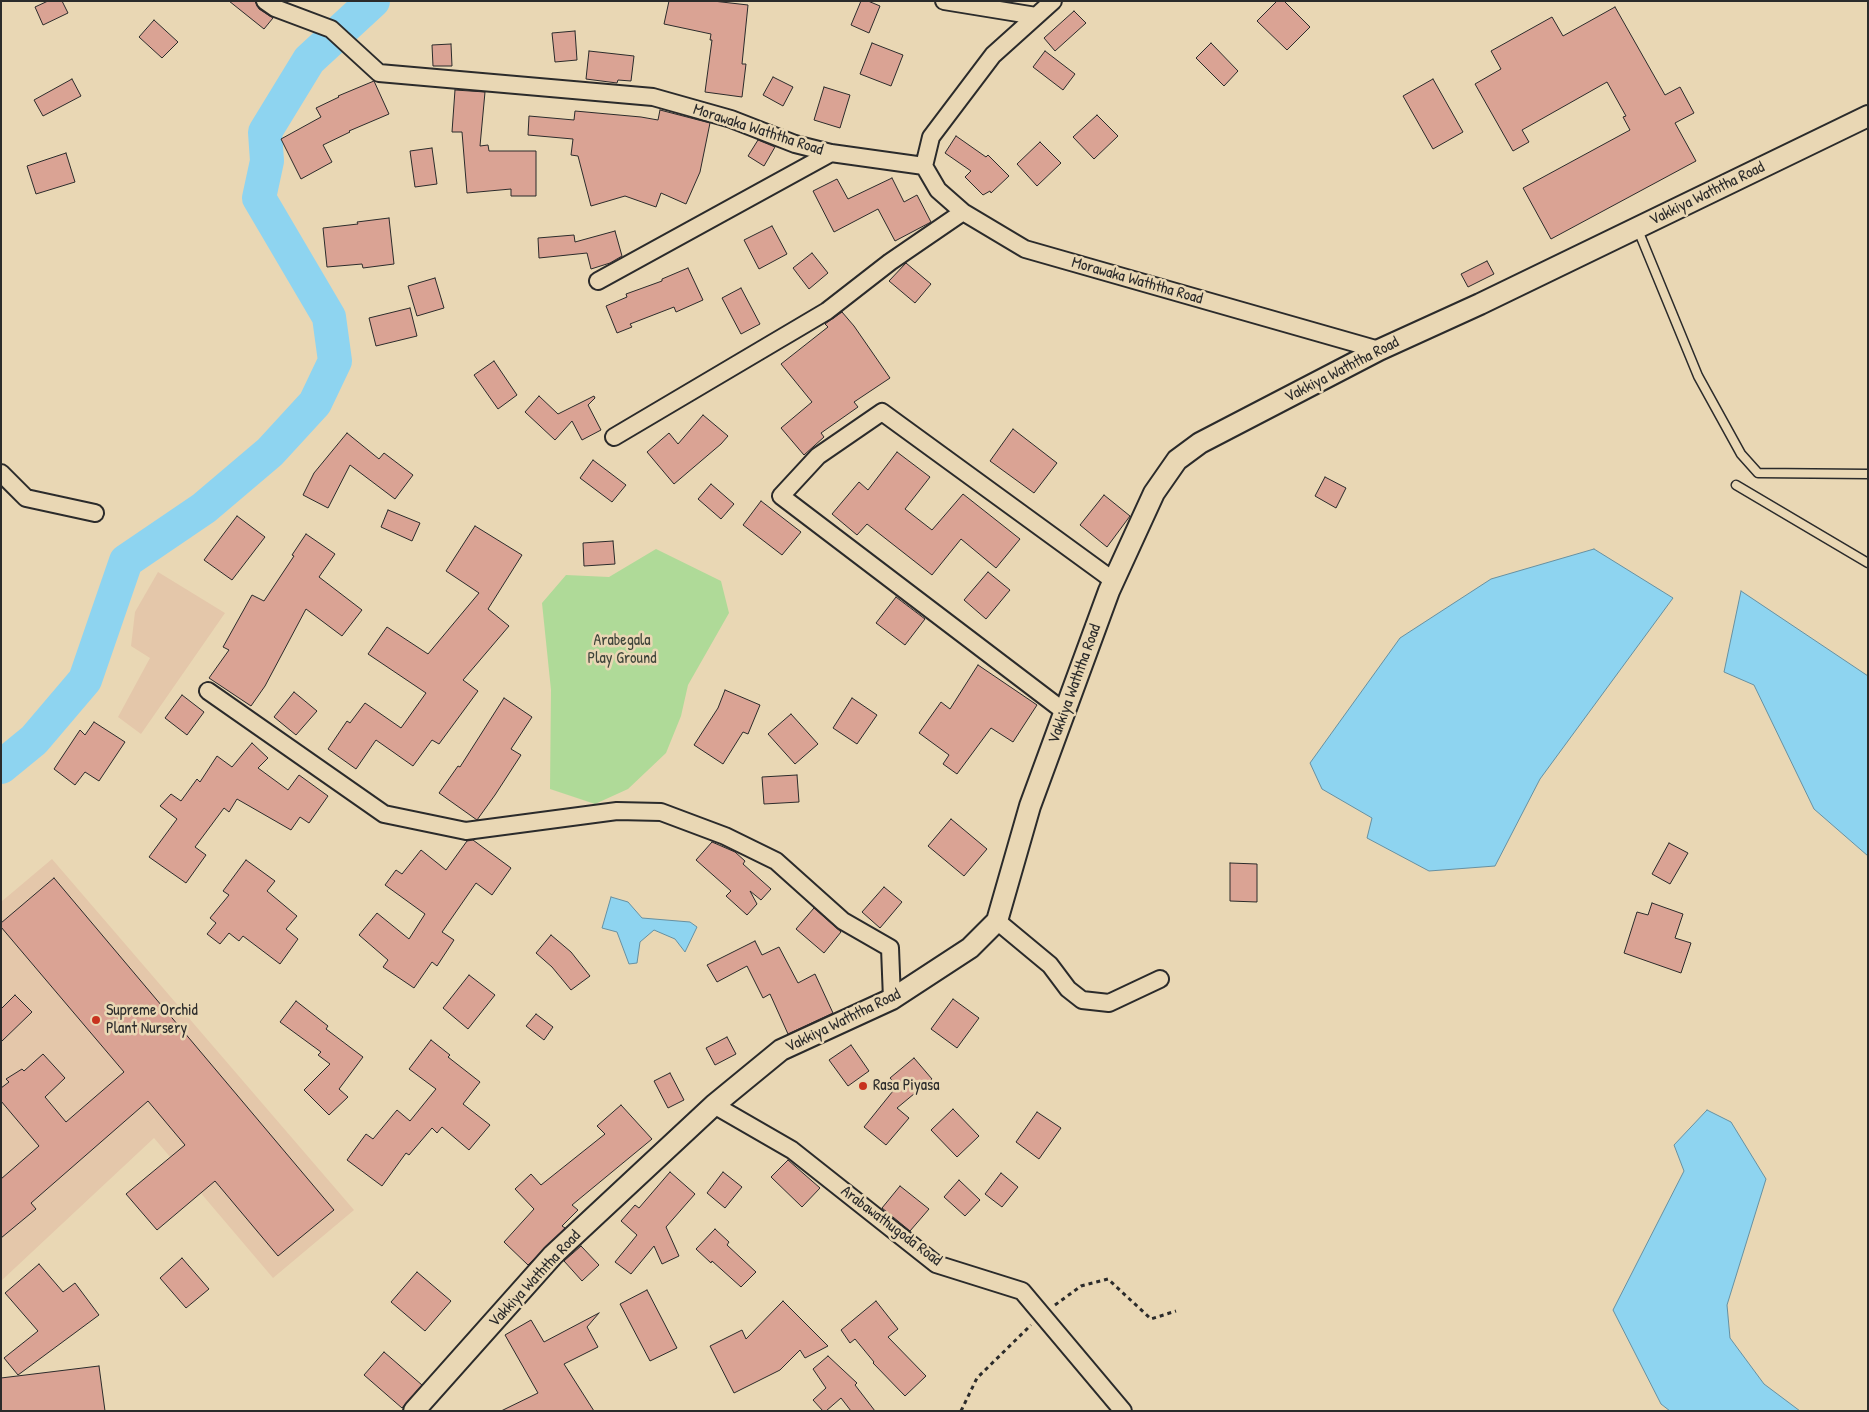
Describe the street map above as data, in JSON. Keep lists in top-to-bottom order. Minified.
{"streets":{"street":["Morawaka Waththa Road","Vakkiya Waththa Road","Arabawathugoda Road"]},"crossings":[["Morawaka Waththa Road","Vakkiya Waththa Road"],["Vakkiya Waththa Road","Arabawathugoda Road"]],"parks":["Arabegala Play Ground"],"places":["Supreme Orchid Plant Nursery","Rasa Piyasa"]}
